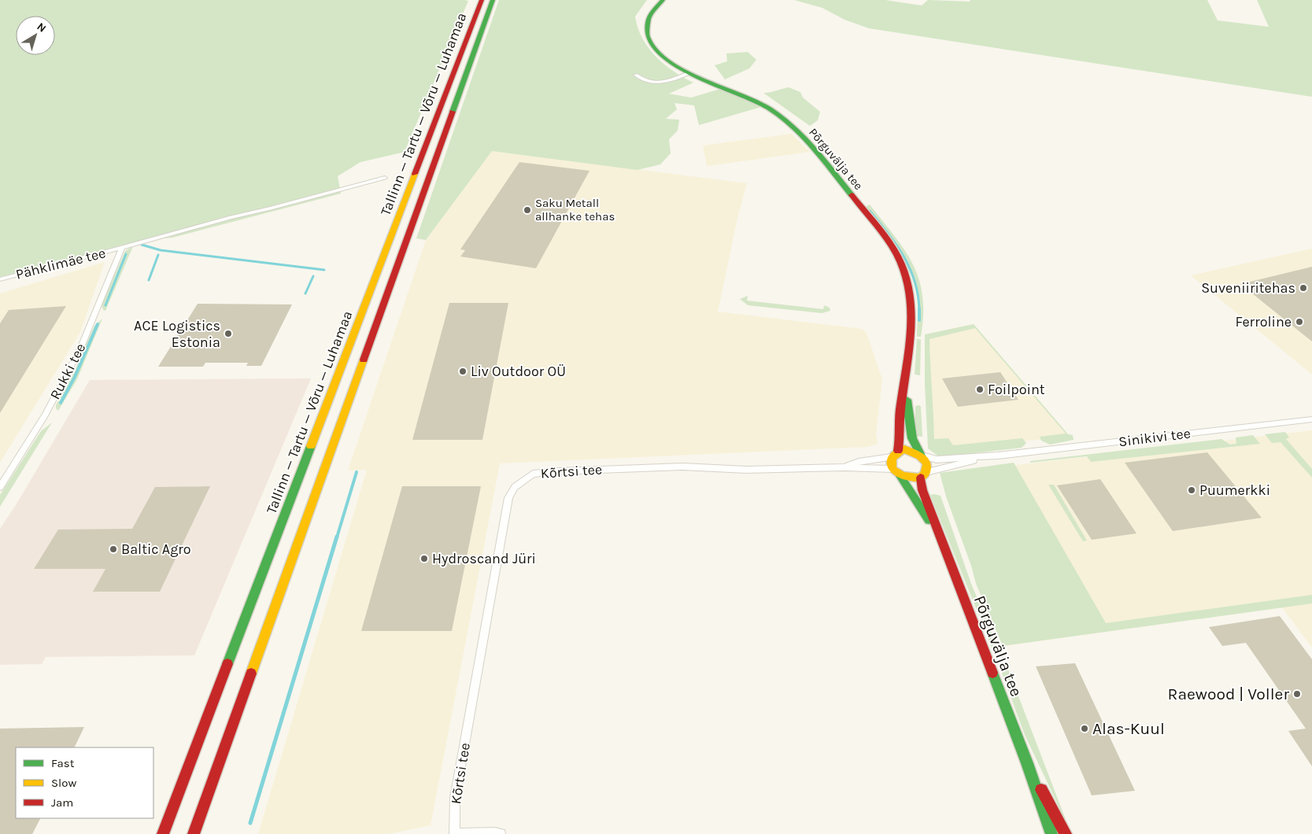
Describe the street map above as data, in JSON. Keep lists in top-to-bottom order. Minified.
{"streets":{"main road":["Tallinn — Tartu — Võru — Luhamaa","Põrguvälja tee"],"street":["Pähklimäe tee","Rukki tee","Sinikivi tee","Kõrtsi tee"]},"crossings":[["Põrguvälja tee","Sinikivi tee"],["Põrguvälja tee","Kõrtsi tee"],["Pähklimäe tee","Rukki tee"],["Sinikivi tee","Kõrtsi tee"]],"places":["Saku Metall allhanke tehas","Suveniiritehas","Ferroline","ACE Logistics Estonia","Liv Outdoor OÜ","Foilpoint","Puumerkki","Baltic Agro","Hydroscand Jüri","Raewood | Voller","Alas-Kuul"],"legend":["Fast","Slow","Jam"],"north":"top right"}
